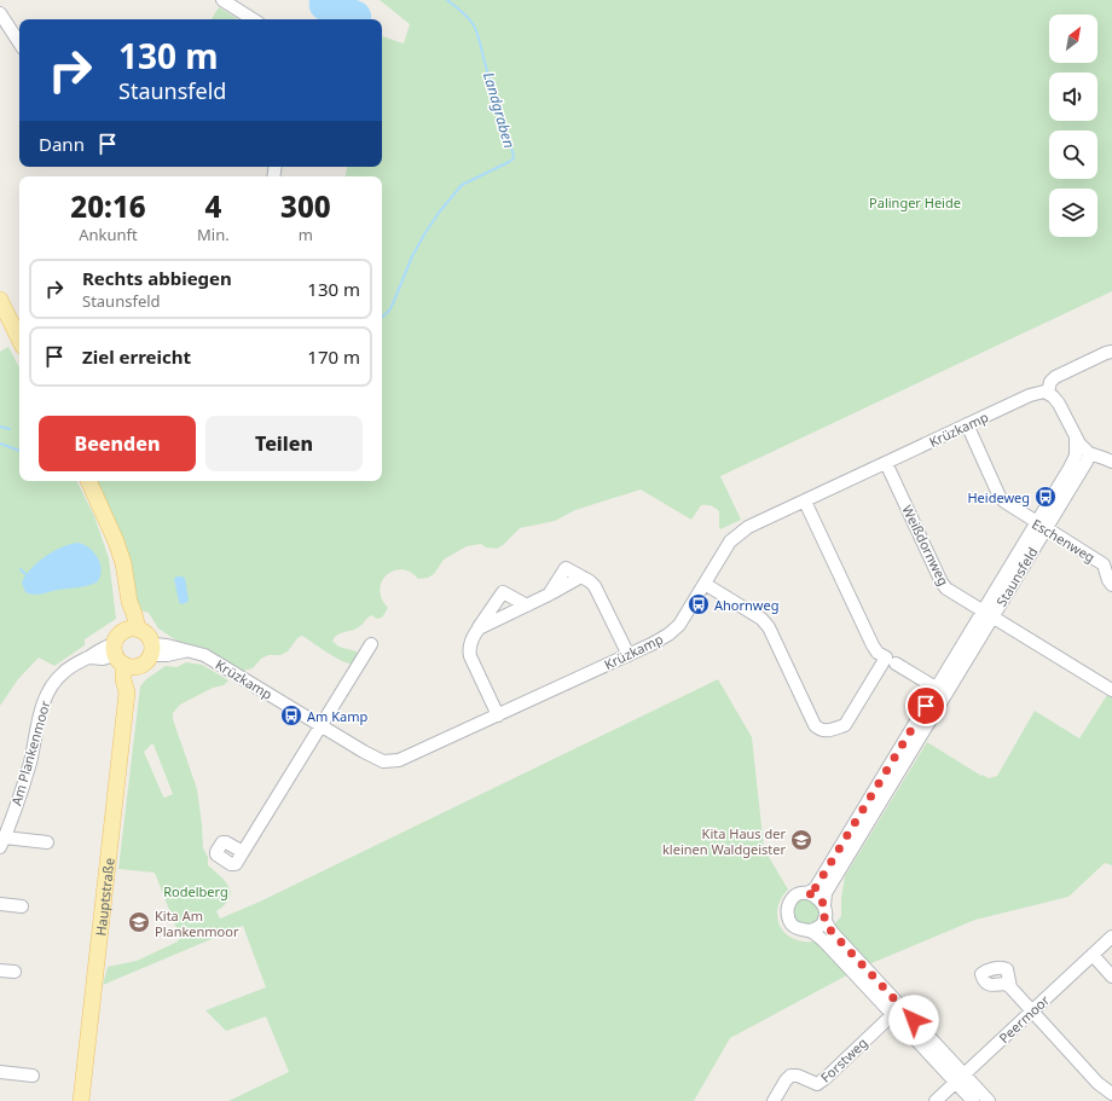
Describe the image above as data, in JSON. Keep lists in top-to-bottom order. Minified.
{"streets":{"main road":["Hauptstraße"],"street":["Krüzkamp","Eschenweg","Weißdornweg","Staunsfeld","Am Plankenmoor","Peermoor","Forstweg"]},"crossings":[["Krüzkamp","Eschenweg"],["Krüzkamp","Weißdornweg"],["Krüzkamp","Am Plankenmoor"],["Krüzkamp","Hauptstraße"],["Eschenweg","Staunsfeld"],["Weißdornweg","Staunsfeld"],["Am Plankenmoor","Hauptstraße"]],"water":["Landgraben"],"parks":["Palinger Heide","Rodelberg"],"places":{"bus stop":["Heideweg","Ahornweg","Am Kamp"],"school or university":["Kita Haus der kleinen Waldgeister","Kita Am Plankenmoor"]},"north":"top right","page":{"turn":["130 m","Staunsfeld"],"then":"Dann","eta":["20:16","Ankunft","4","Min.","300","m"],"list":[{"name":"Rechts abbiegen","note":"Staunsfeld","value":"130 m"},{"name":"Ziel erreicht","value":"170 m"}],"buttons":["Beenden","Teilen"]}}
